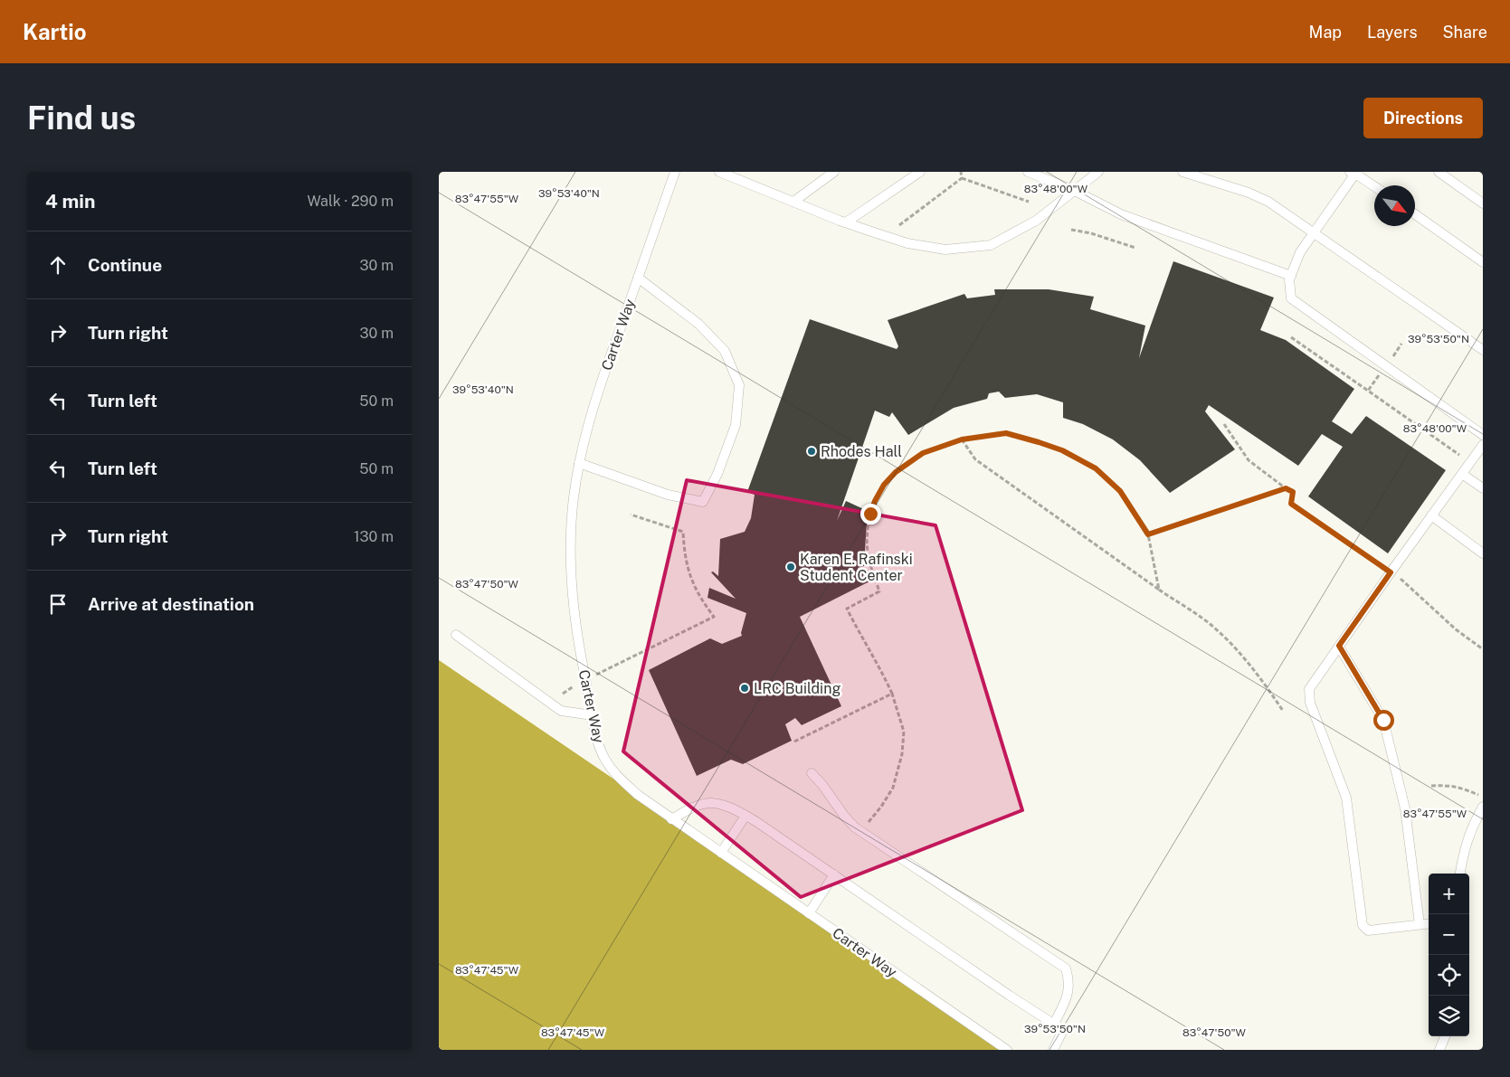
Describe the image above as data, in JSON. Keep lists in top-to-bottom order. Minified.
{"streets":{"lane":["Carter Way"]},"places":["Rhodes Hall","Karen E. Rafinski Student Center","LRC Building"],"north":"bottom right","page":{"header":"Kartio","nav":["Map","Layers","Share"],"buttons":"Directions","title":"Find us","heading":["4 min","Walk · 290 m"],"list":[["Continue","30 m"],["Turn right","30 m"],["Turn left","50 m"],["Turn left","50 m"],["Turn right","130 m"],"Arrive at destination"],"map_buttons":["+","−"]},"coordinates":["83°48'00\"W","39°53'40\"N","83°47'55\"W","39°53'50\"N","83°47'50\"W","83°47'45\"W"]}
